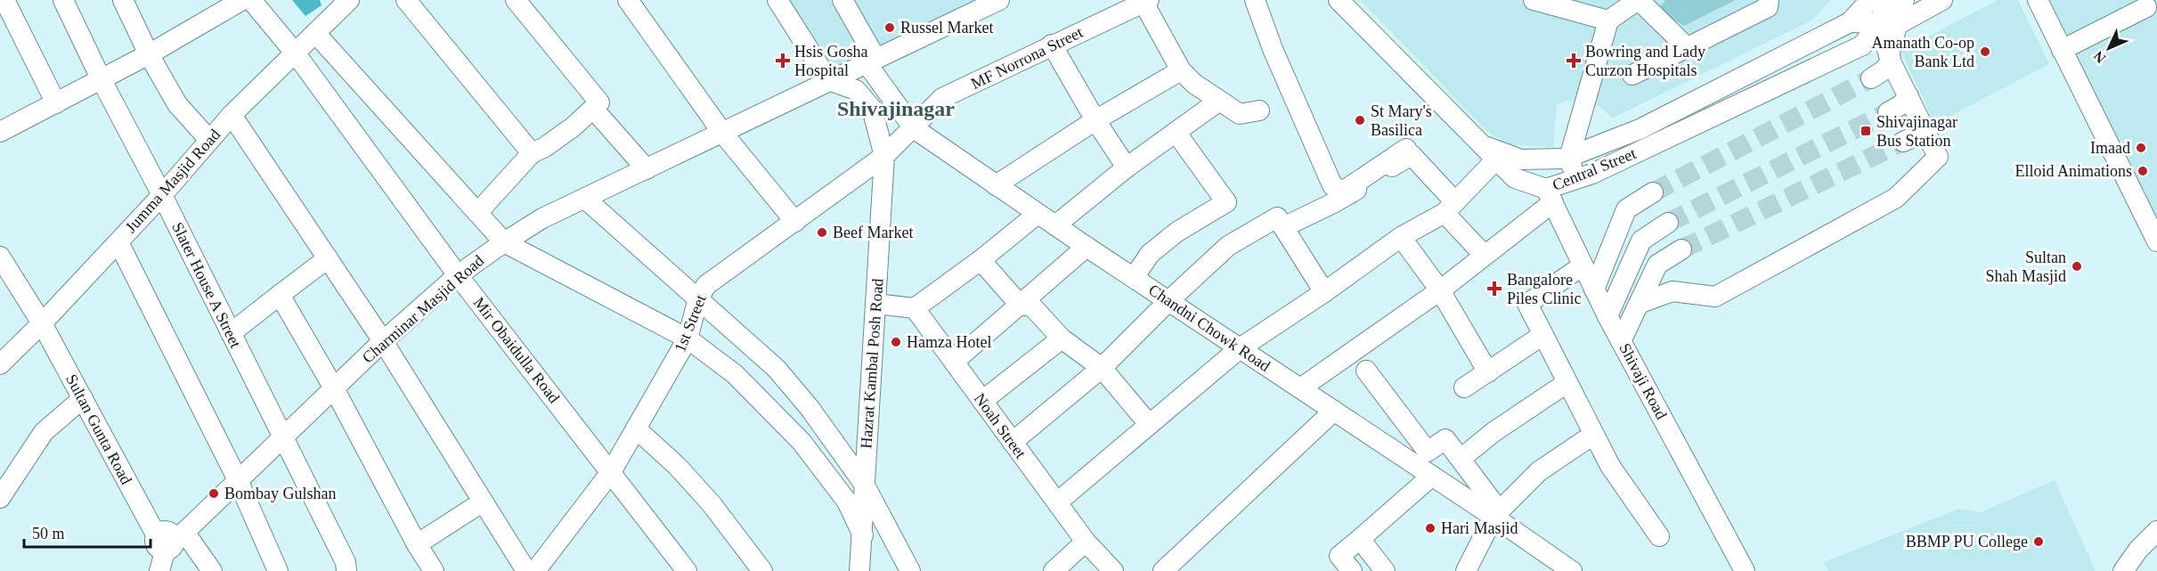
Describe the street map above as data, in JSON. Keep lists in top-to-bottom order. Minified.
{"streets":{"street":["MF Norrona Street","Central Street","Jumma Masjid Road","Slater House A Street","Charminar Masjid Road","1st Street","Chandni Chowk Road","Mir Obaidulla Road","Hazrat Kambal Posh Road","Shivaji Road","Noah Street","Sultan Gunta Road"]},"crossings":[["MF Norrona Street","Chandni Chowk Road"],["Central Street","Shivaji Road"],["Jumma Masjid Road","Slater House A Street"],["Jumma Masjid Road","Mir Obaidulla Road"],["Jumma Masjid Road","Sultan Gunta Road"],["Slater House A Street","Charminar Masjid Road"],["Charminar Masjid Road","Mir Obaidulla Road"],["Charminar Masjid Road","Hazrat Kambal Posh Road"],["Charminar Masjid Road","Sultan Gunta Road"],["1st Street","Mir Obaidulla Road"],["1st Street","Hazrat Kambal Posh Road"]],"districts":["Shivajinagar"],"places":{"other":["Russel Market","Amanath Co-op Bank Ltd","St Mary's Basilica","Imaad","Elloid Animations","Beef Market","Sultan Shah Masjid","Hamza Hotel","Bombay Gulshan","Hari Masjid","BBMP PU College"],"health":["Hsis Gosha Hospital","Bowring and Lady Curzon Hospitals","Bangalore Piles Clinic"],"transit":["Shivajinagar Bus Station"]},"scale_bar":"50 m","north":"bottom left"}
